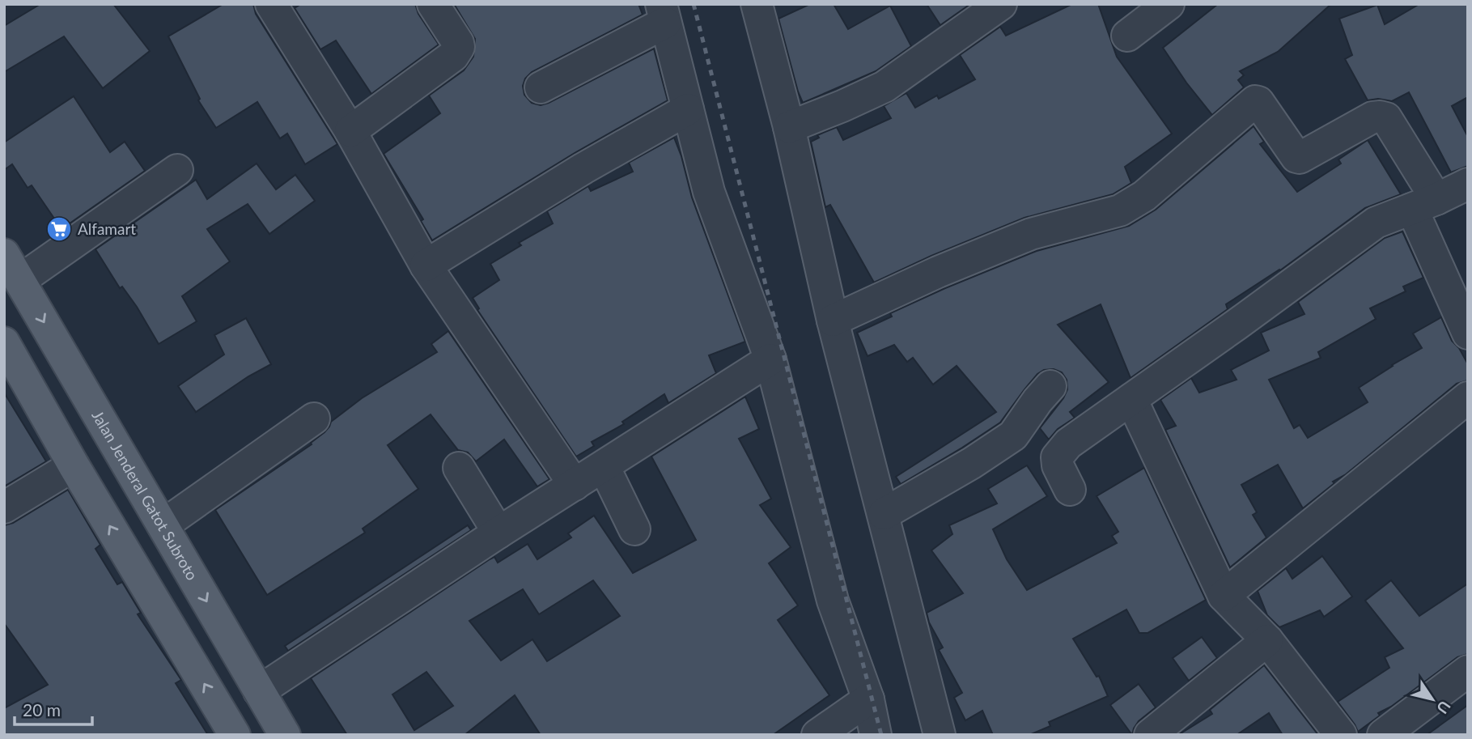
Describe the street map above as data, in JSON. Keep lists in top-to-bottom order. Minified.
{"streets":{"main road":["Jalan Jenderal Gatot Subroto"]},"places":{"supermarket":["Alfamart"]},"scale_bar":"20 m","north":"bottom right"}
